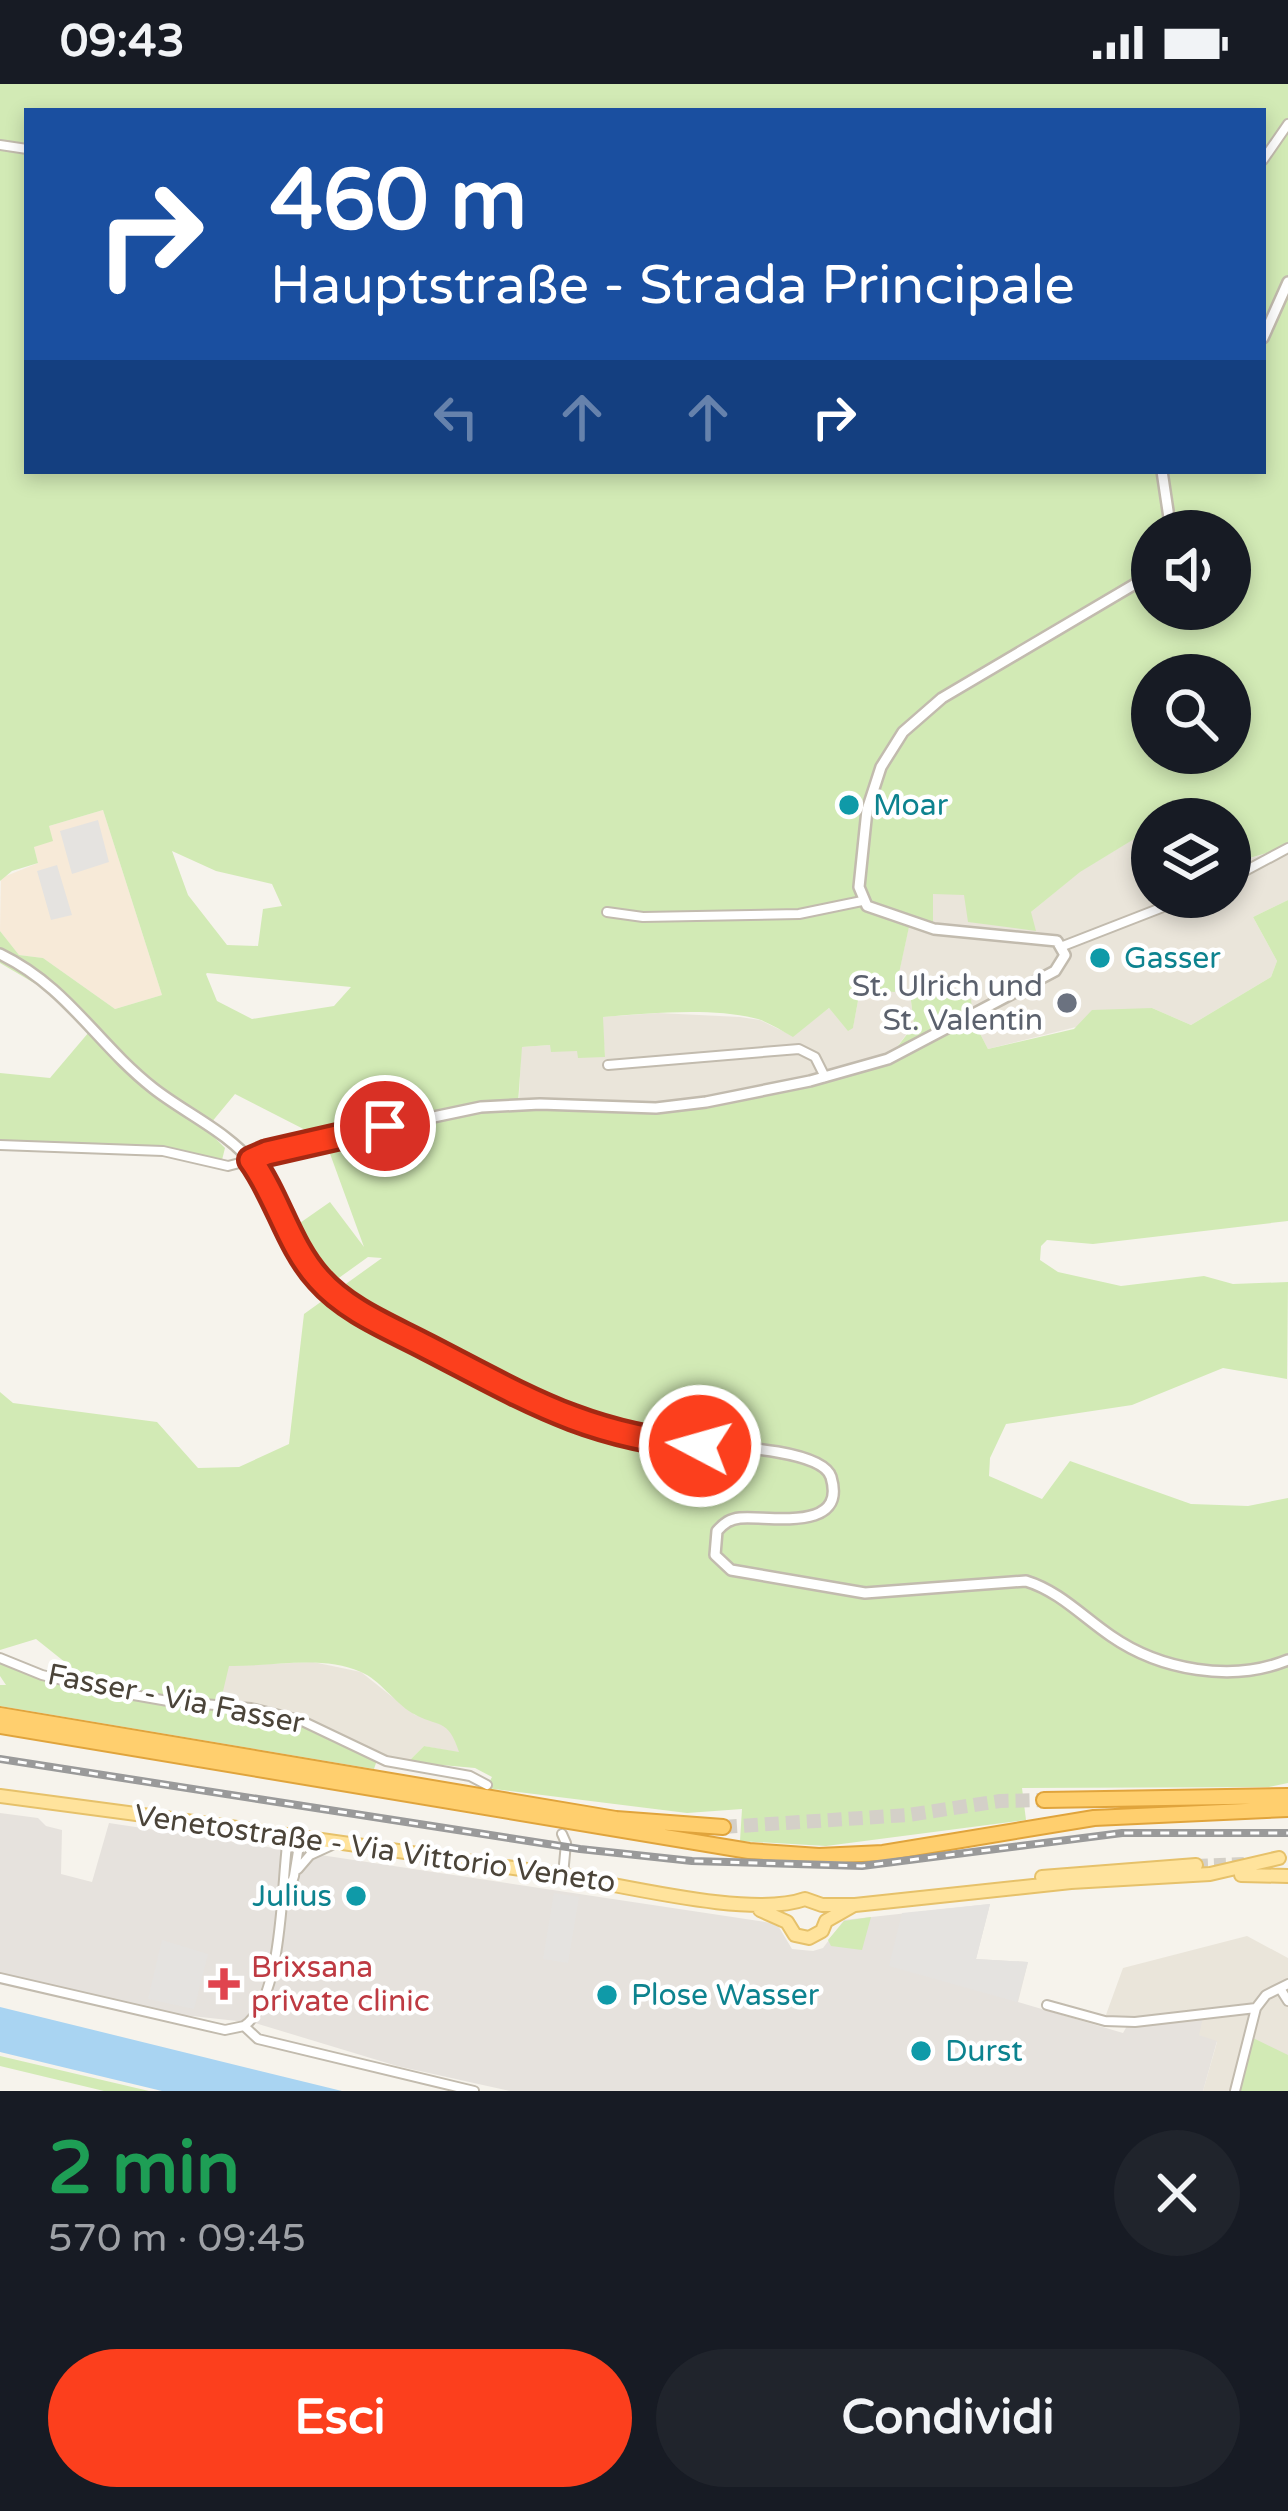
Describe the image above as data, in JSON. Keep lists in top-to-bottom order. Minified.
{"streets":{"main road":["Venetostraße - Via Vittorio Veneto"],"street":["Fasser - Via Fasser"]},"places":{"other":["Moar","Gasser","St. Ulrich und St. Valentin","Julius","Plose Wasser","Durst"],"health":["Brixsana private clinic"]},"page":{"status":"09:43","turn":["460 m","Hauptstraße - Strada Principale"],"heading":["2 min","570 m · 09:45"],"buttons":["Esci","Condividi"]}}
